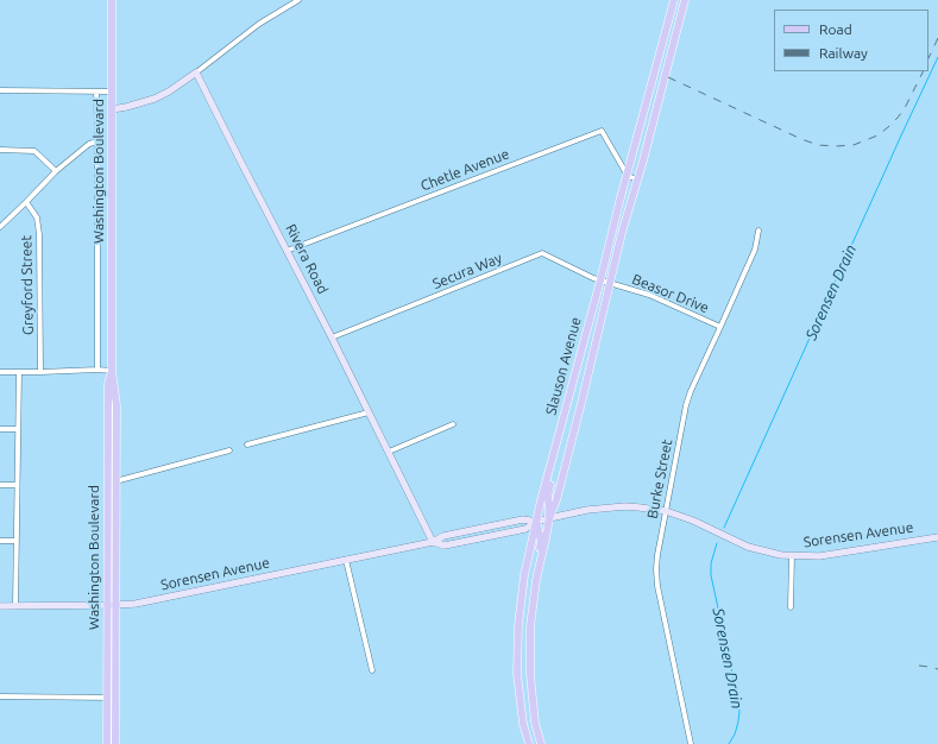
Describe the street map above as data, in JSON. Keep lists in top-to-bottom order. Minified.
{"streets":{"main road":["Washington Boulevard","Slauson Avenue"],"street":["Chetle Avenue","Rivera Road","Secura Way","Greyford Street","Beasor Drive","Burke Street","Sorensen Avenue"]},"crossings":[["Chetle Avenue","Rivera Road"],["Chetle Avenue","Slauson Avenue"],["Washington Boulevard","Sorensen Avenue"],["Rivera Road","Secura Way"],["Rivera Road","Sorensen Avenue"],["Secura Way","Beasor Drive"],["Secura Way","Slauson Avenue"],["Beasor Drive","Slauson Avenue"],["Beasor Drive","Burke Street"],["Slauson Avenue","Sorensen Avenue"],["Burke Street","Sorensen Avenue"]],"water":["Sorensen Drain"],"legend":["Road","Railway"]}
